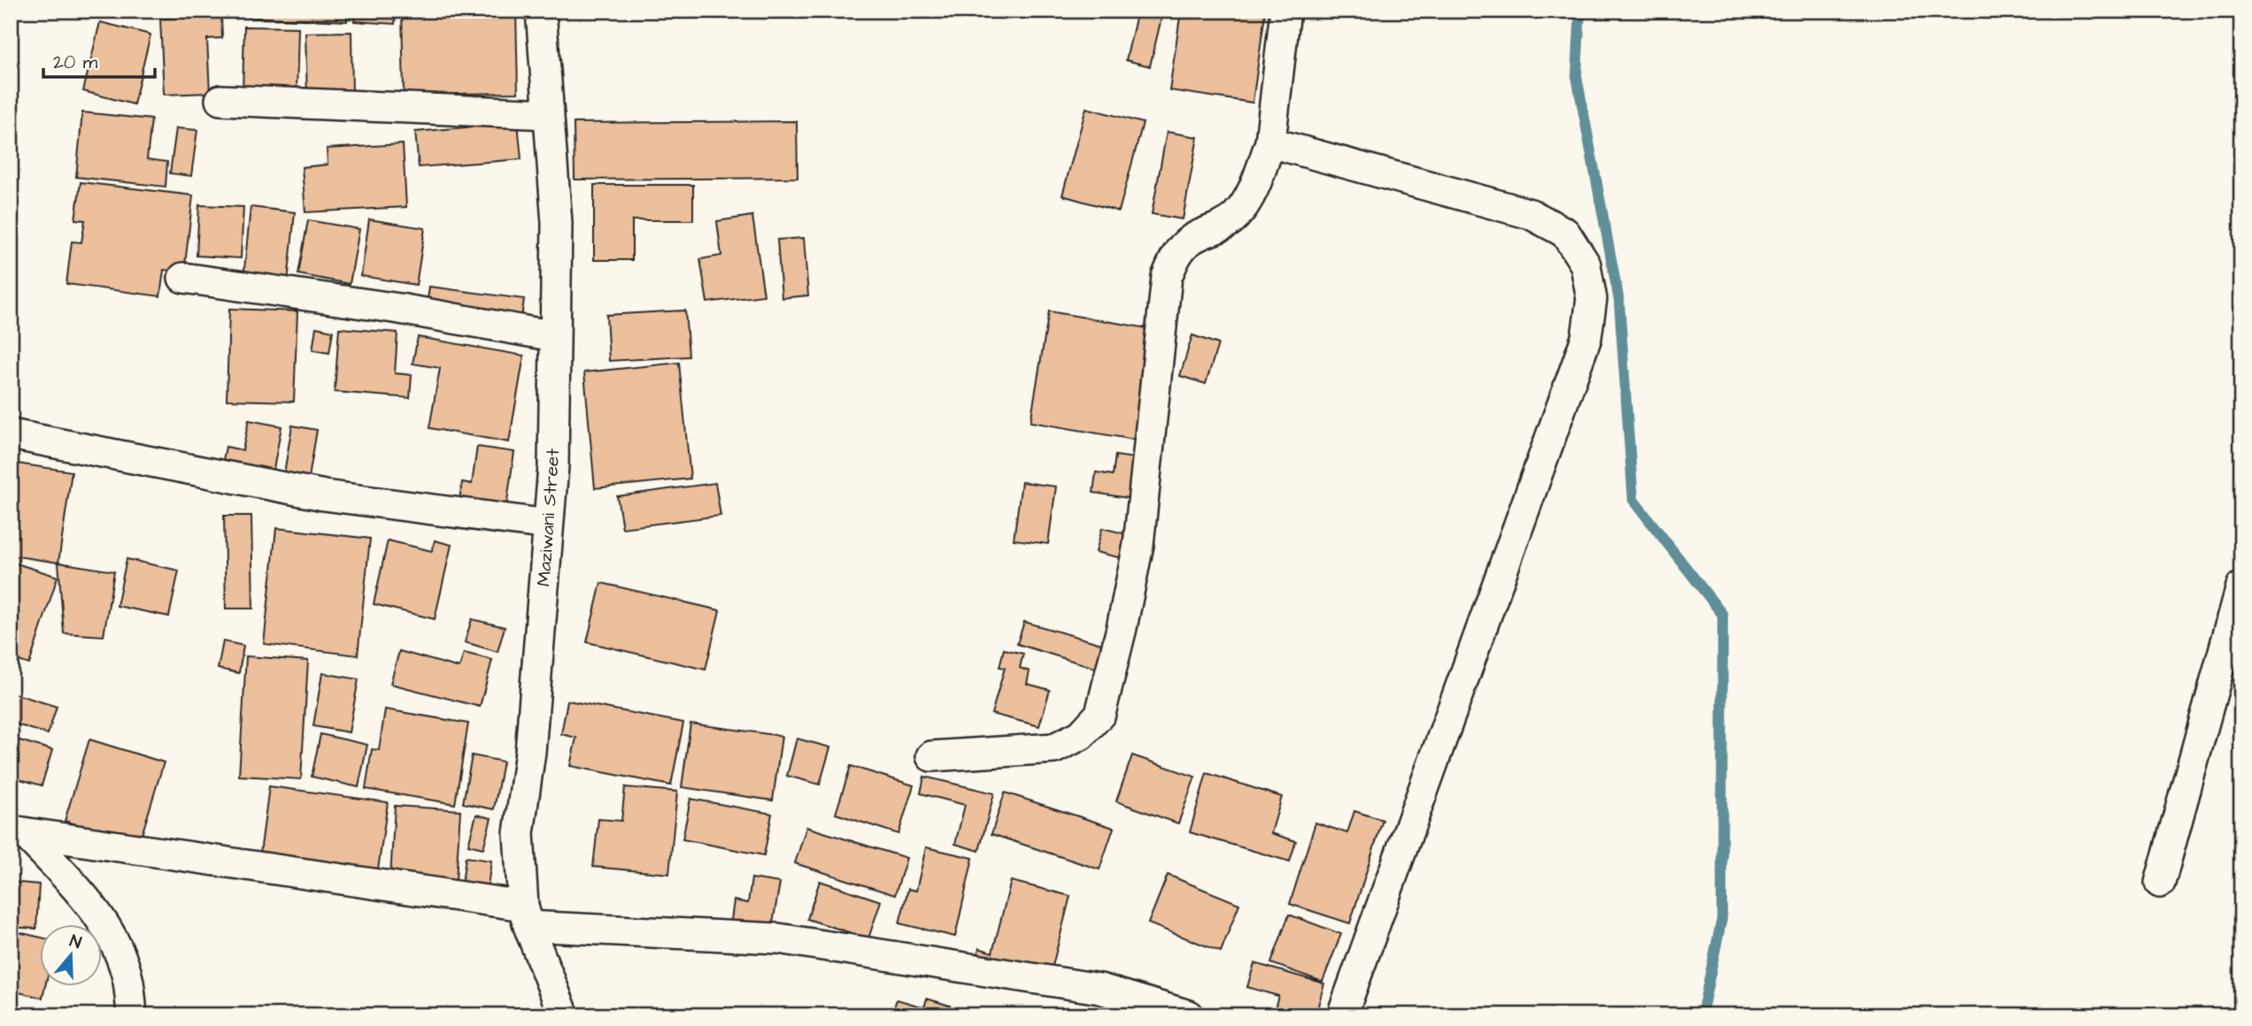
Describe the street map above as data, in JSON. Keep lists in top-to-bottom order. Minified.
{"streets":{"street":["Maziwani Street"]},"scale_bar":"20 m","north":"top"}
